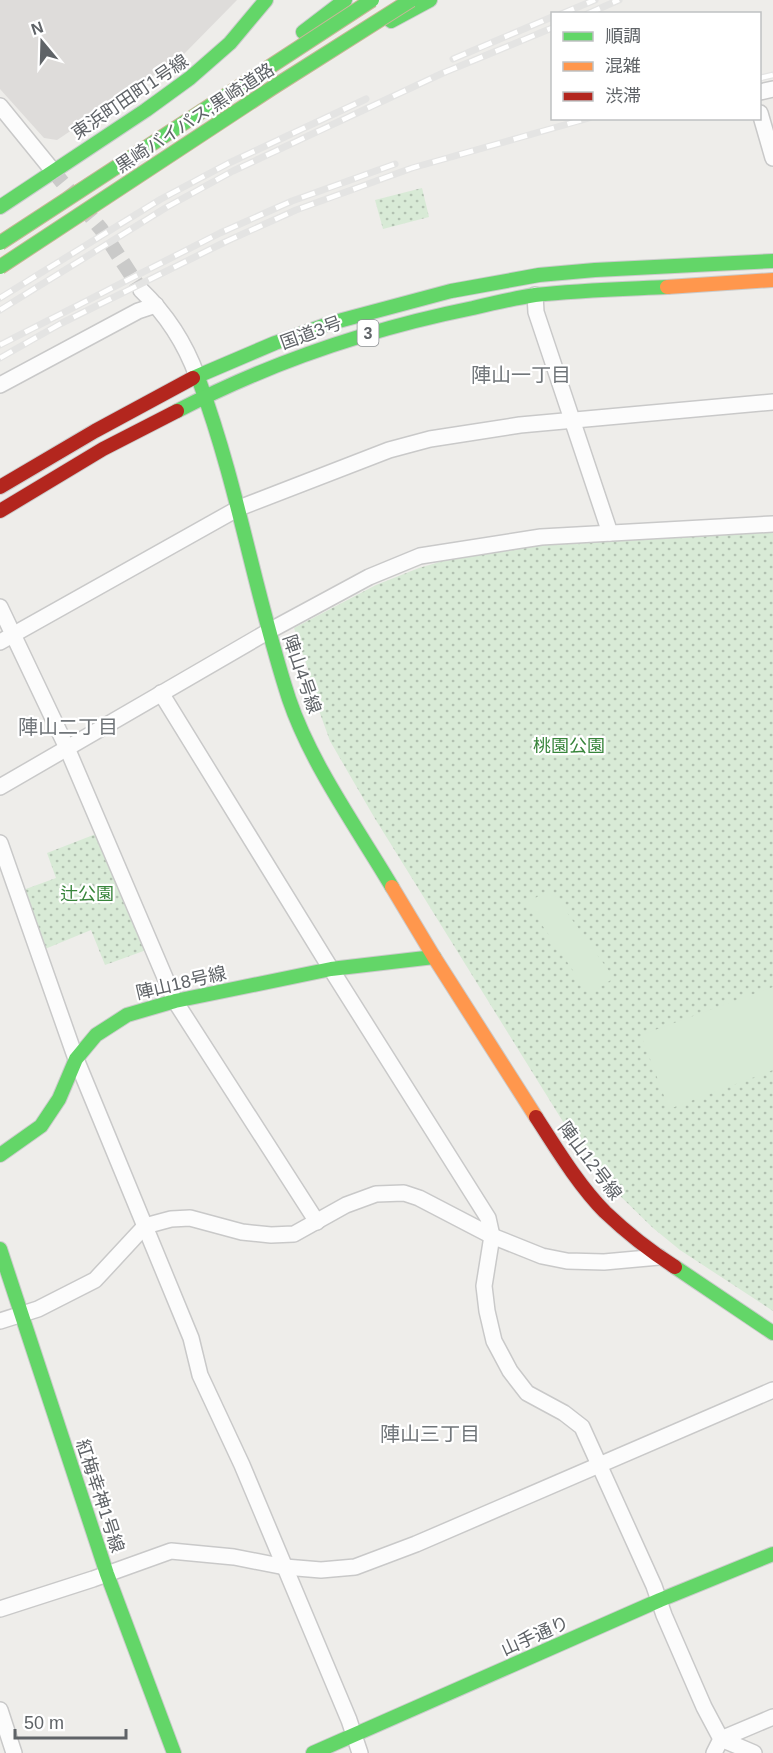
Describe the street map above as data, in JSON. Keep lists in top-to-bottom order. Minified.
{"streets":{"main road":["東浜町田町1号線","黒崎バイパス;黒崎道路","国道3号","3","陣山4号線","陣山18号線","陣山12号線","紅梅幸神1号線","山手通り"]},"crossings":[["国道3号","陣山4号線"],["陣山4号線","陣山18号線"],["陣山4号線","陣山12号線"],["陣山18号線","陣山12号線"]],"districts":["陣山一丁目","陣山二丁目","陣山三丁目"],"parks":["桃園公園","辻公園"],"legend":["順調","混雑","渋滞"],"scale_bar":"50 m","north":"top"}
